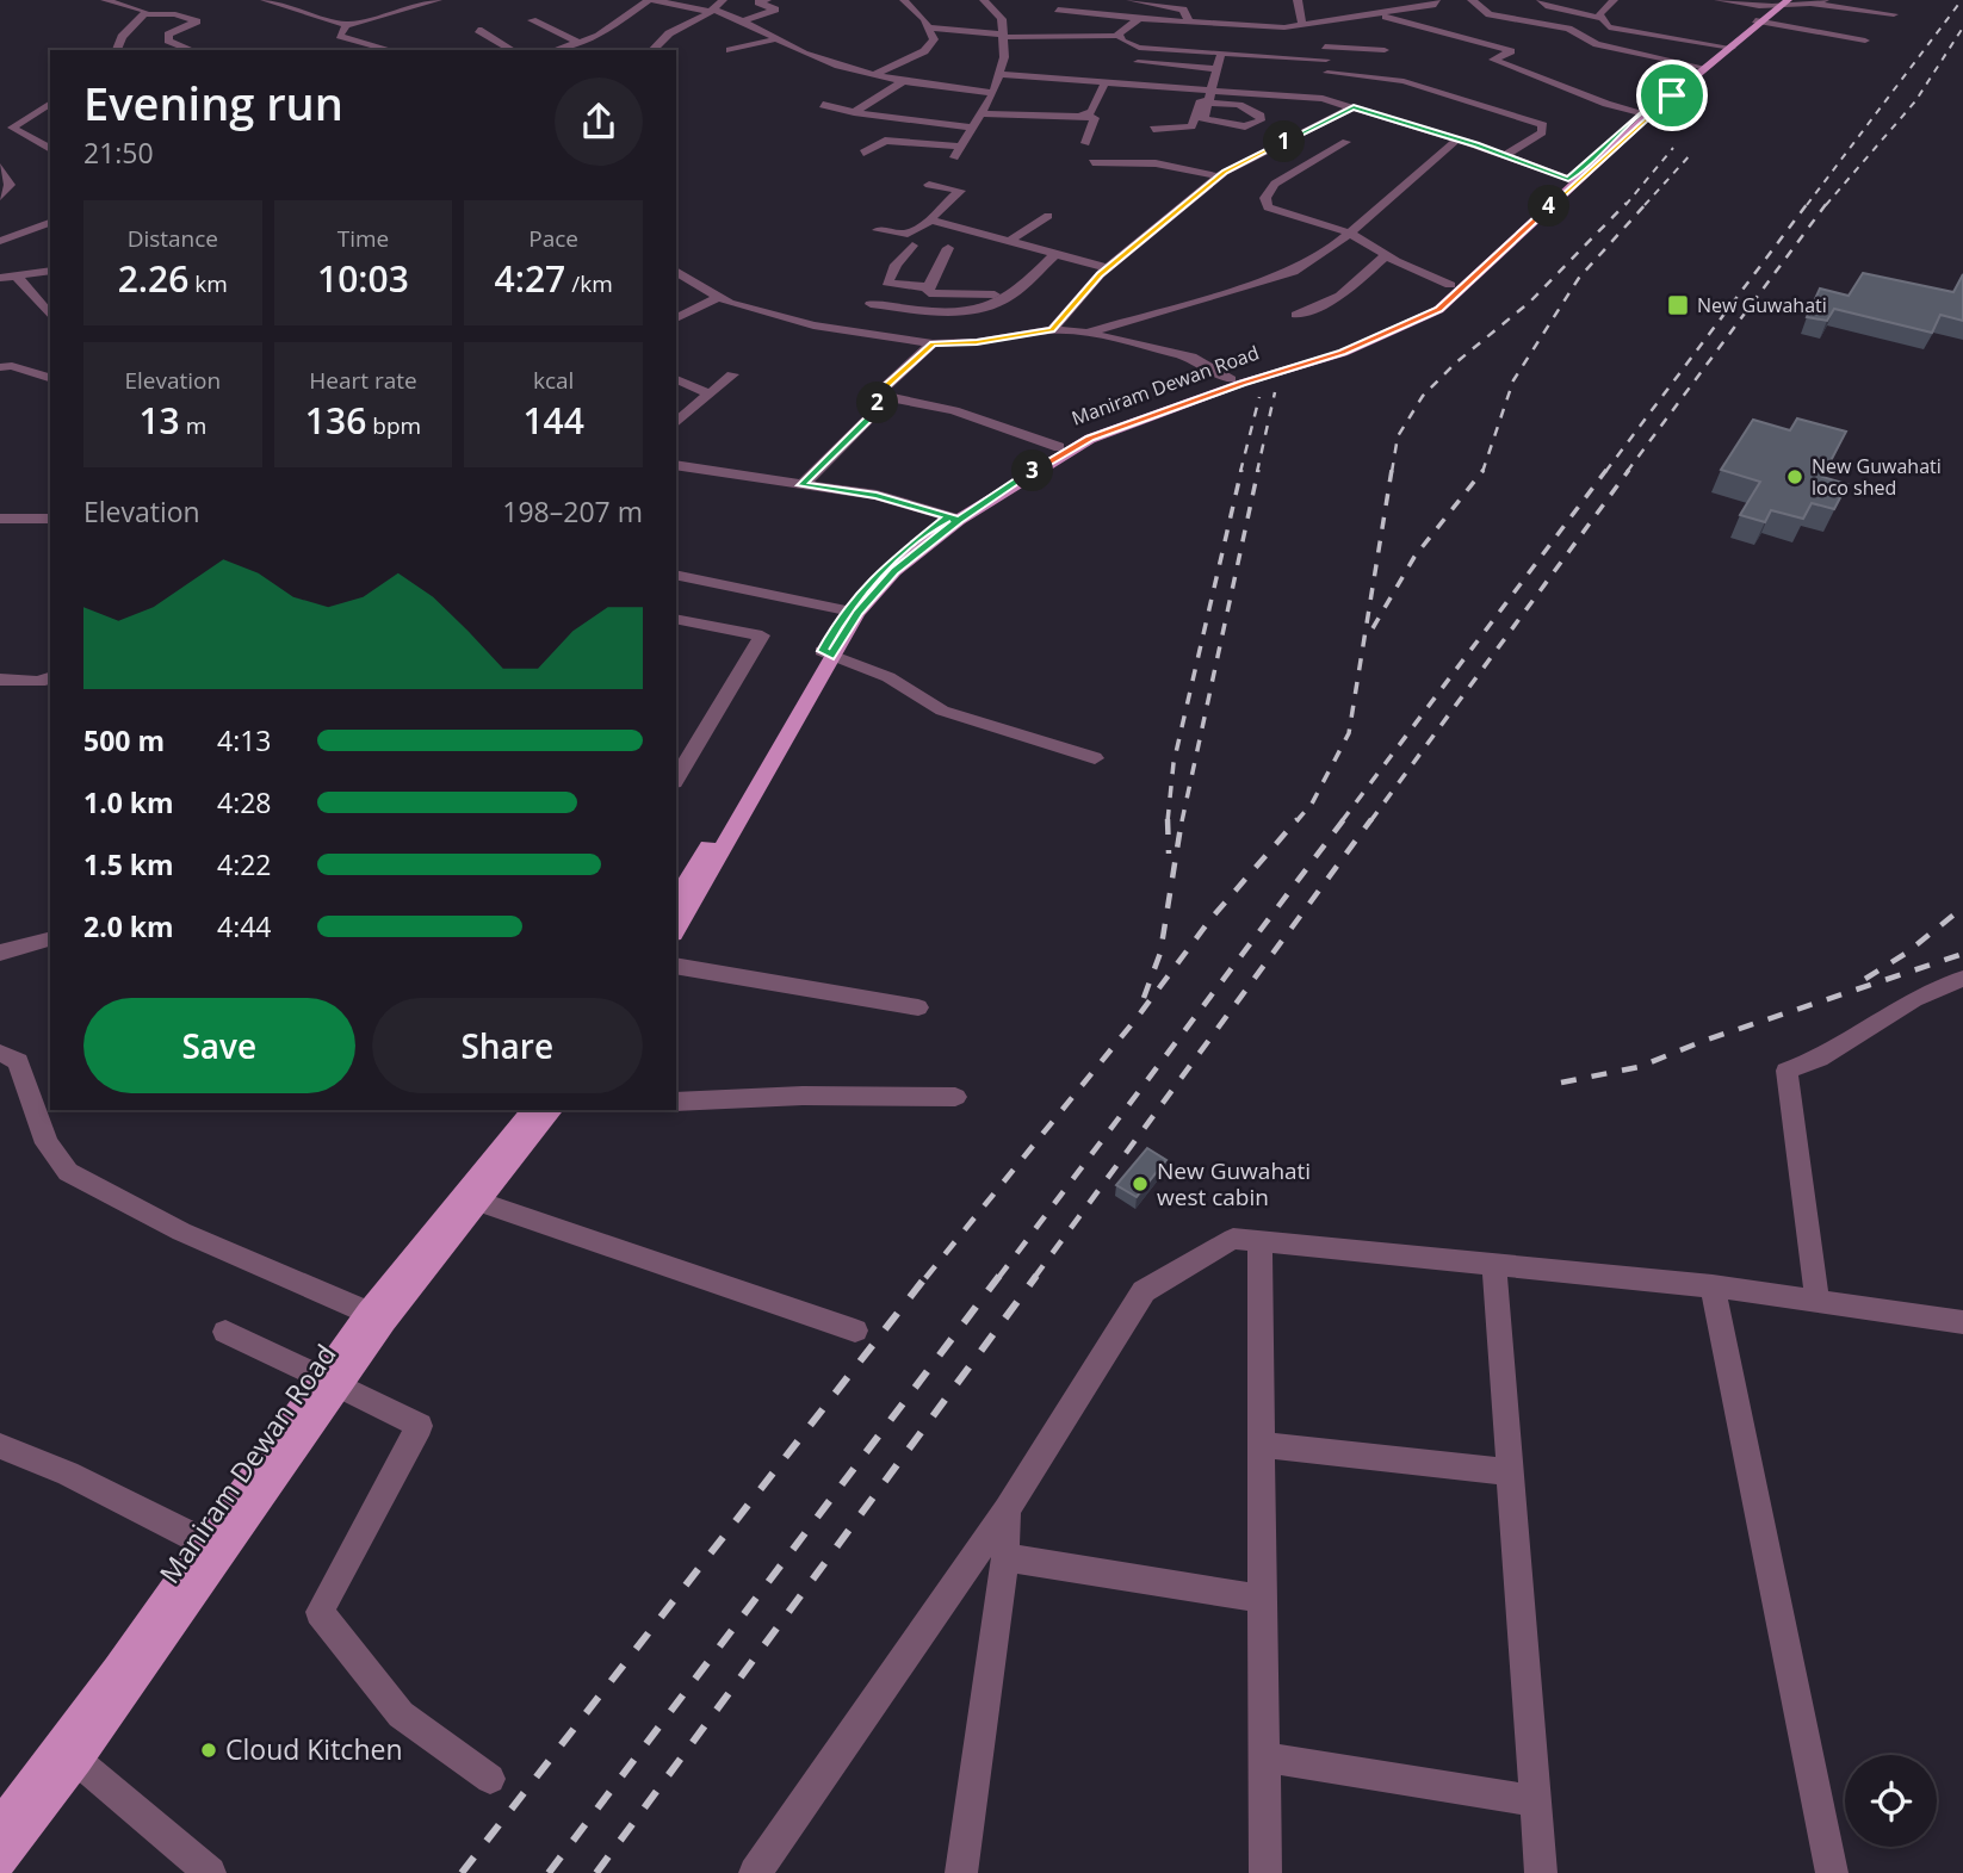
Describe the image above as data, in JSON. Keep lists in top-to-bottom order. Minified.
{"streets":{"main road":["Maniram Dewan Road"]},"places":{"transit":["New Guwahati"],"other":["New Guwahati loco shed","New Guwahati west cabin","Cloud Kitchen"]},"page":{"heading":["Evening run","21:50"],"pins":["1","4","2","3"],"stats":[["Distance","2.26 km"],["Time","10:03"],["Pace","4:27 /km"],["Elevation","13 m"],["Heart rate","136 bpm"],["kcal","144"]],"chart":["Elevation","198–207 m"],"list":[{"name":"500 m","note":"4:13"},{"name":"1.0 km","note":"4:28"},{"name":"1.5 km","note":"4:22"},{"name":"2.0 km","note":"4:44"}],"buttons":["Save","Share"]}}
